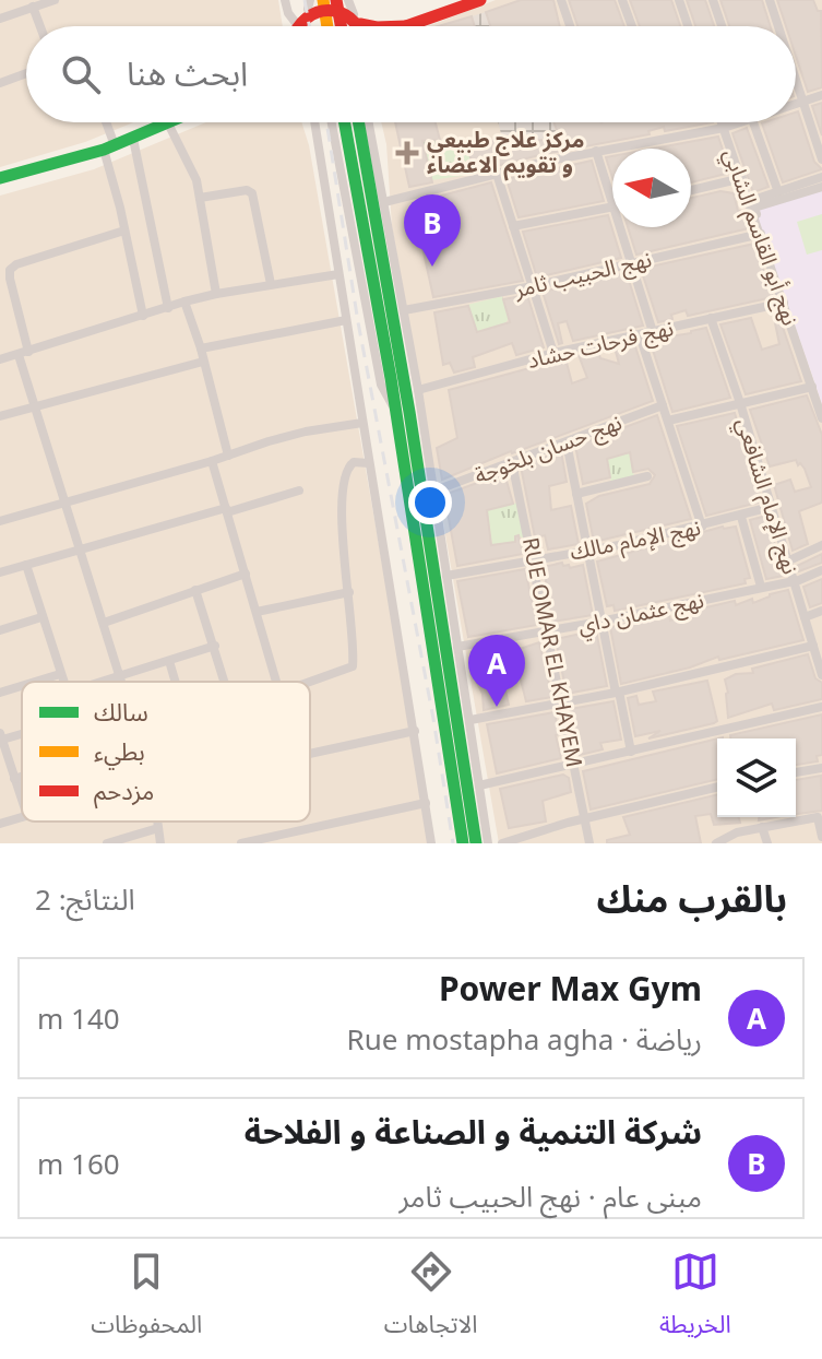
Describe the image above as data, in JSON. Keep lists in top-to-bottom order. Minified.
{"streets":{"street":["نهج أبو القاسم الشابي","نهج الحبيب ثامر","نهج فرحات حشاد","نهج حسان بلخوجة","نهج الإمام الشافعي","نهج الإمام مالك","نهج عثمان داي","RUE OMAR EL KHAYEM"]},"crossings":[["نهج أبو القاسم الشابي","نهج الحبيب ثامر"],["نهج أبو القاسم الشابي","نهج فرحات حشاد"],["نهج فرحات حشاد","نهج الإمام الشافعي"],["نهج حسان بلخوجة","RUE OMAR EL KHAYEM"],["نهج الإمام الشافعي","نهج الإمام مالك"],["نهج الإمام الشافعي","نهج عثمان داي"],["نهج الإمام مالك","RUE OMAR EL KHAYEM"],["نهج عثمان داي","RUE OMAR EL KHAYEM"]],"places":{"health":["مركز علاج طبيعي و تقويم الاعضاء"]},"legend":["سالك","بطيء","مزدحم"],"north":"left","page":{"search":"ابحث هنا","pins":["B","A"],"heading":["بالقرب منك","النتائج: 2"],"list":[{"mark":"A","name":"Power Max Gym","note":"رياضة · Rue mostapha agha","value":"140 m"},{"mark":"B","name":"شركة التنمية و الصناعة و الفلاحة","note":"مبنى عام · نهج الحبيب ثامر","value":"160 m"}],"nav":["الخريطة","الاتجاهات","المحفوظات"]}}
